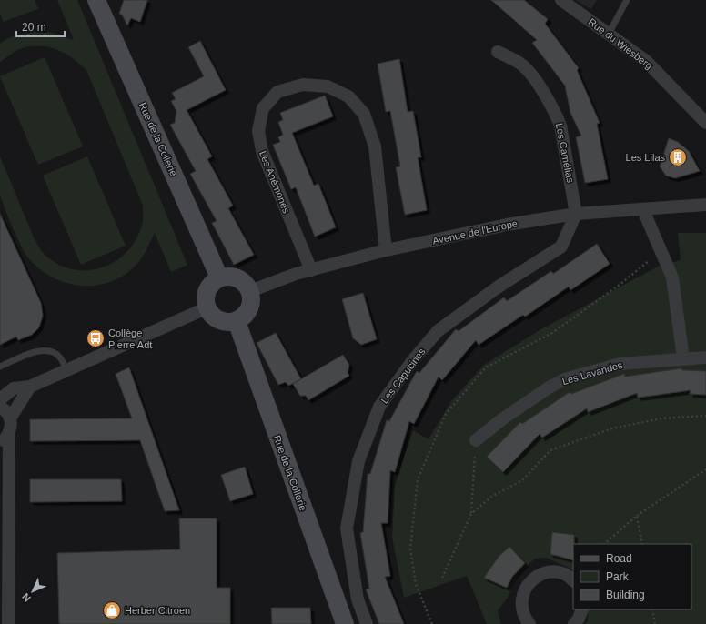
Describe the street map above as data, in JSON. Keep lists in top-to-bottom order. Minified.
{"streets":{"street":["Rue du Wiesberg","Rue de la Collerie","Les Camélias","Les Anémones","Avenue de l'Europe","Les Lavandes","Les Capucines"]},"crossings":[["Rue de la Collerie","Avenue de l'Europe"],["Les Camélias","Avenue de l'Europe"],["Les Camélias","Les Capucines"],["Les Anémones","Avenue de l'Europe"],["Avenue de l'Europe","Les Capucines"]],"places":{"building":["Les Lilas"],"bus stop":["Collège Pierre Adt"],"shop":["Herber Citroen"]},"legend":["Road","Park","Building"],"scale_bar":"20 m","north":"bottom left"}
